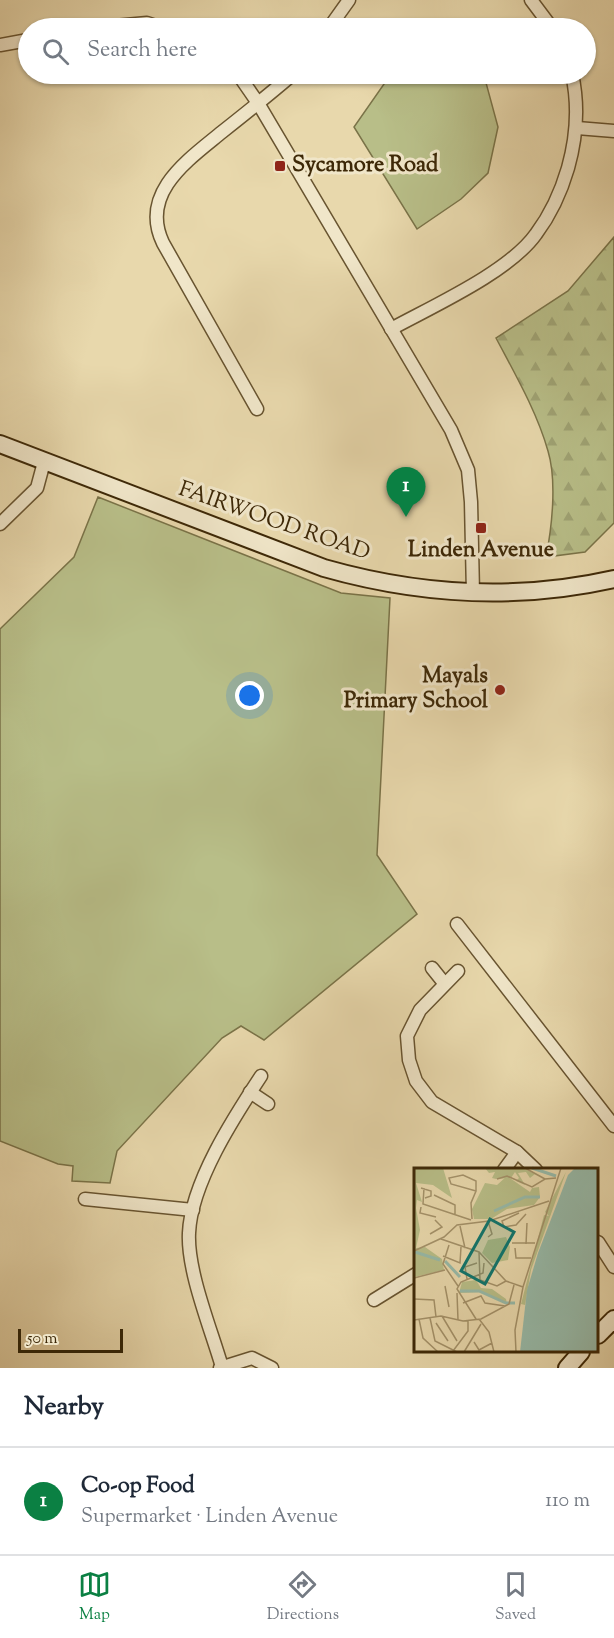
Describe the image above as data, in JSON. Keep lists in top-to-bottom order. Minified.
{"streets":{"street":["FAIRWOOD ROAD"]},"places":{"transit":["Sycamore Road","Linden Avenue"],"other":["Mayals Primary School"]},"scale_bar":"50 m","page":{"search":"Search here","pins":"1","scale":"50 m","heading":"Nearby","list":[{"mark":"1","name":"Co-op Food","note":"Supermarket · Linden Avenue","value":"110 m"}],"nav":["Map","Directions","Saved"]}}
